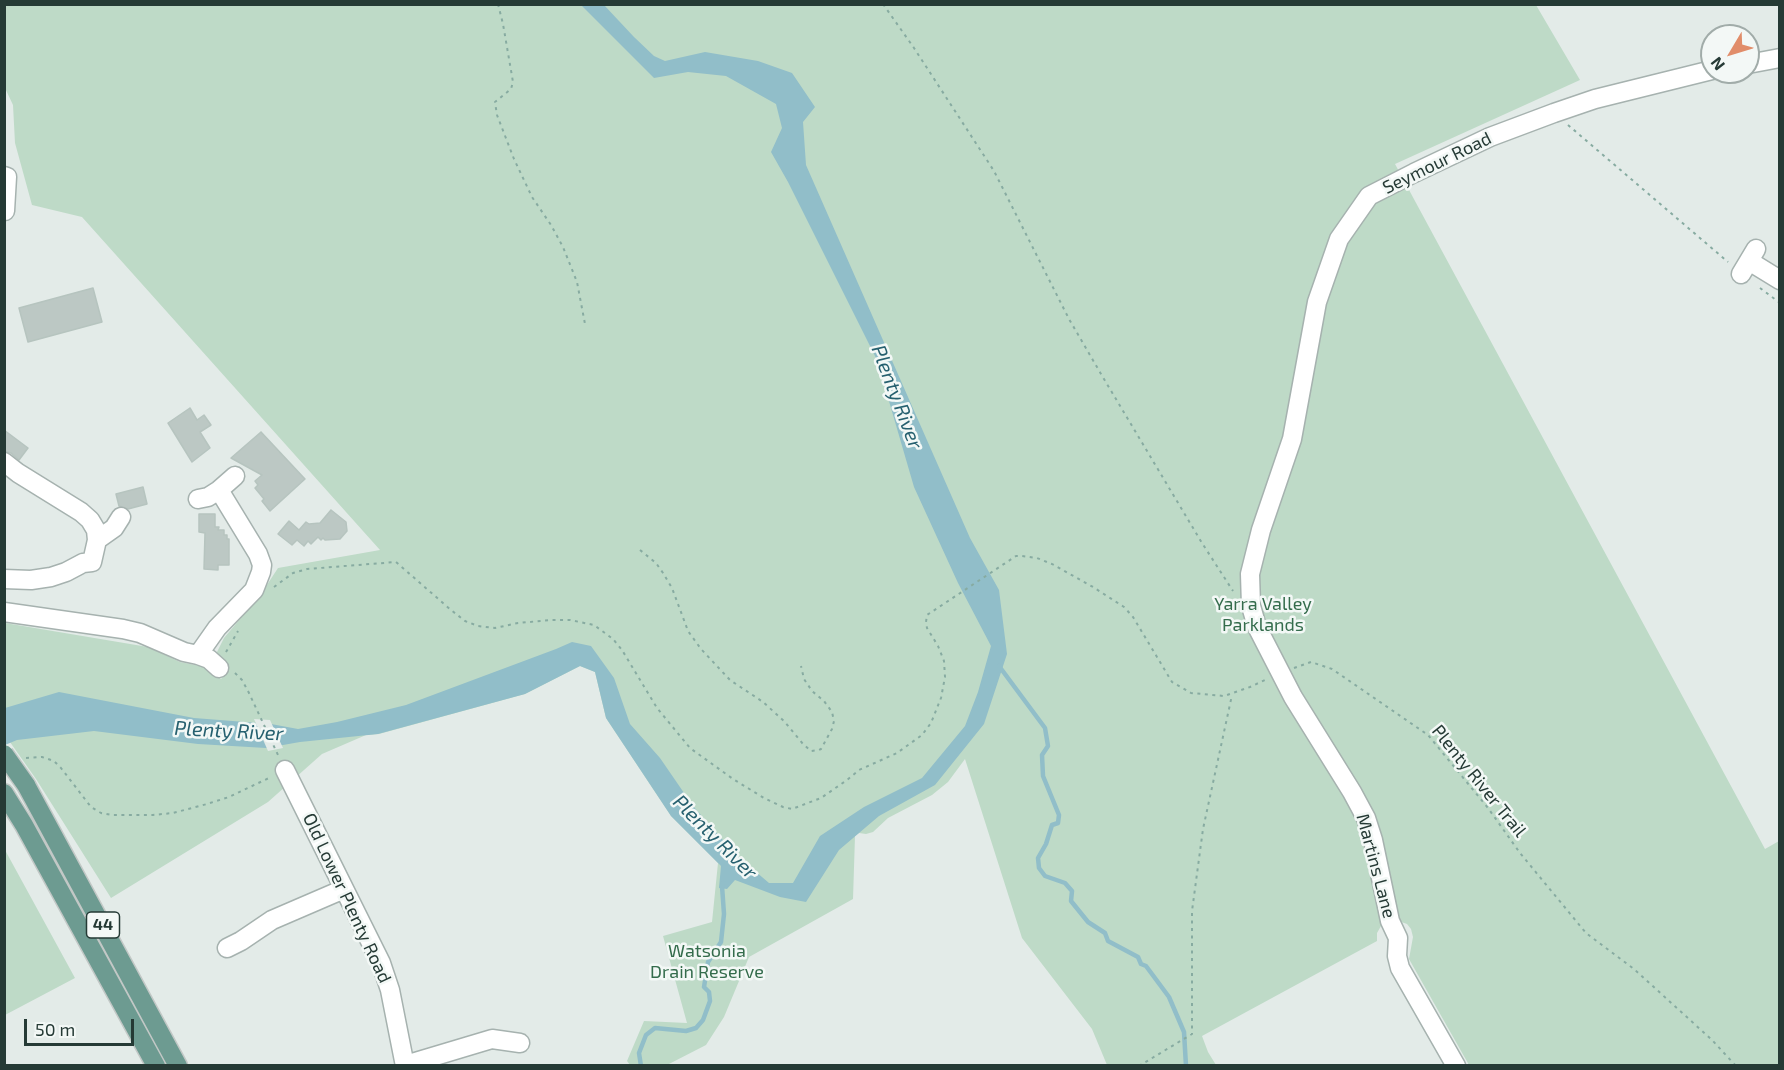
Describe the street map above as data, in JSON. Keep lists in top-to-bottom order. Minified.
{"streets":{"main road":["44"],"street":["Seymour Road","Martins Lane","Old Lower Plenty Road"],"path":["Plenty River Trail"]},"crossings":[["Seymour Road","Martins Lane"],["Plenty River Trail","Martins Lane"]],"water":["Plenty River"],"parks":["Yarra Valley Parklands","Watsonia Drain Reserve"],"scale_bar":"50 m","north":"bottom left"}
